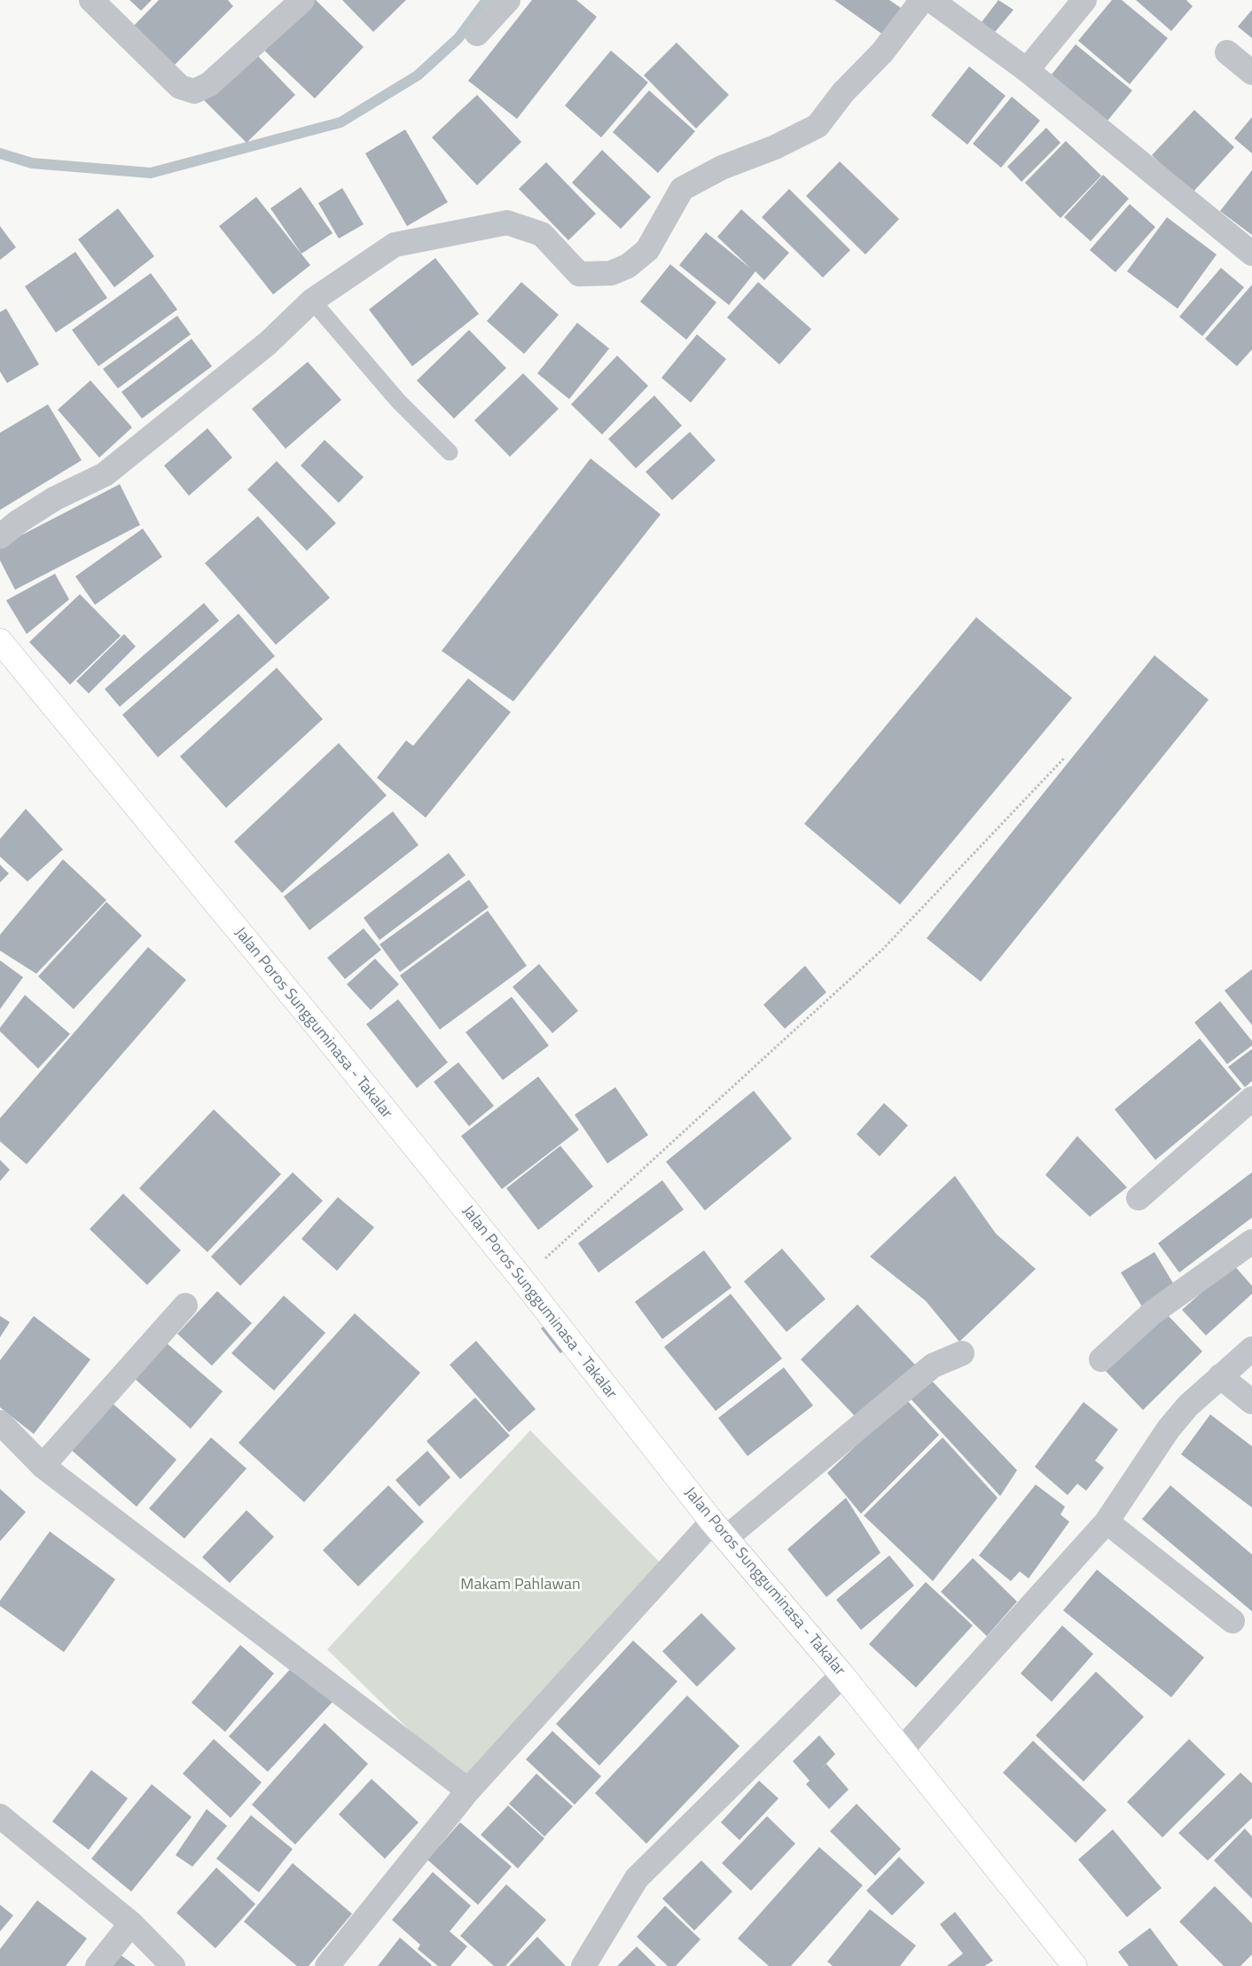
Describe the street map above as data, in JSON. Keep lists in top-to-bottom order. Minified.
{"streets":{"highway":["Jalan Poros Sungguminasa - Takalar"]},"parks":["Makam Pahlawan"]}
